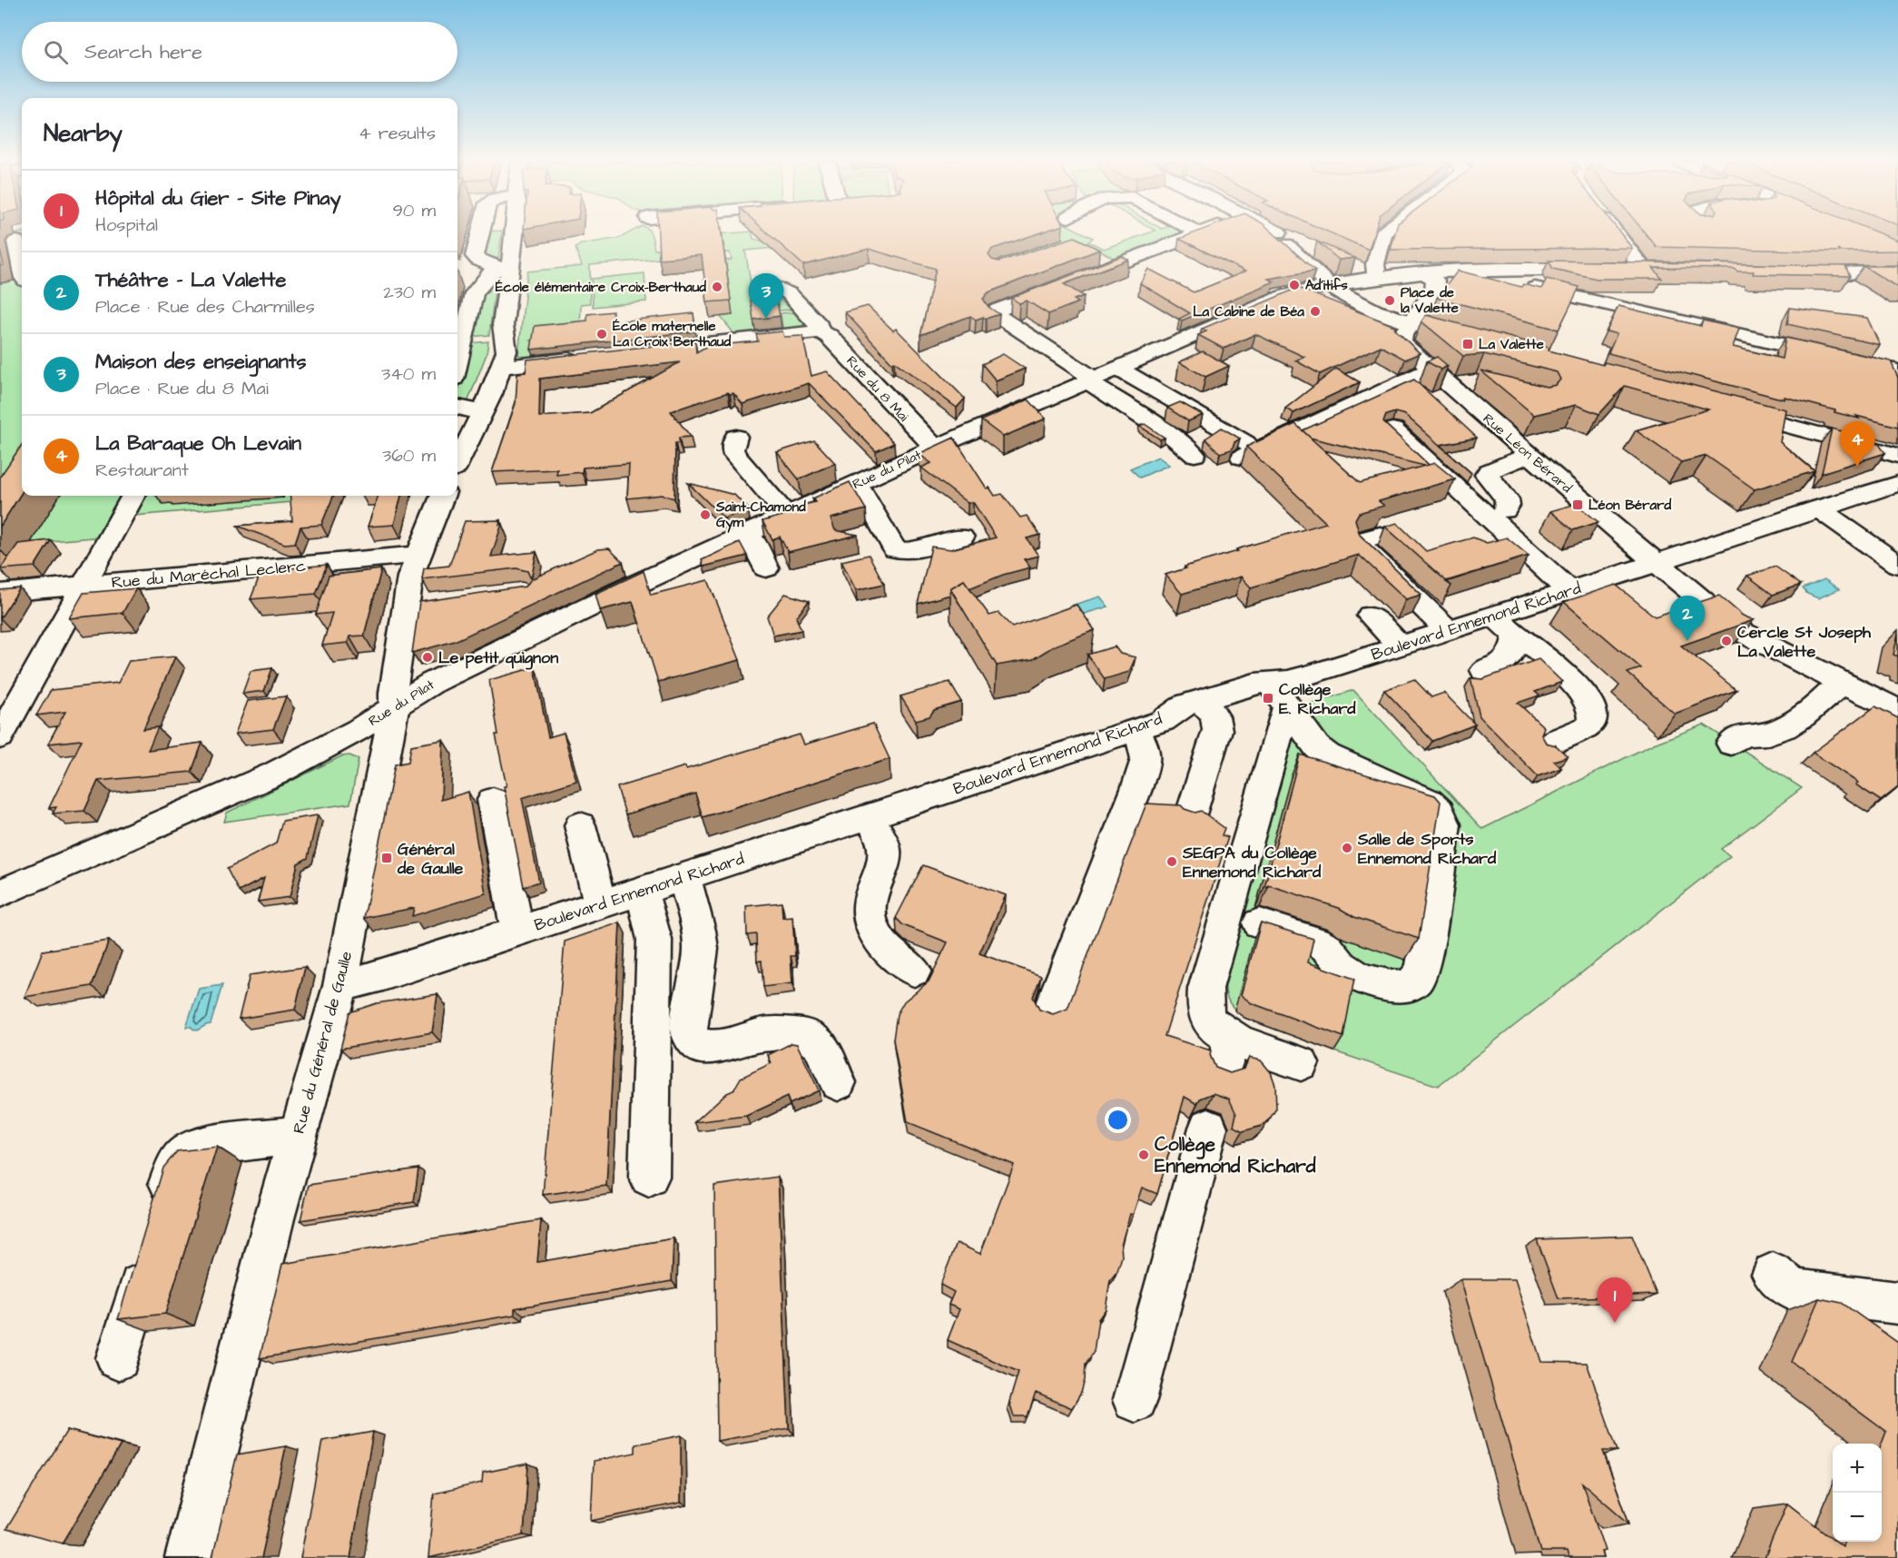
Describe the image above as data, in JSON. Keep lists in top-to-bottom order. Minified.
{"streets":{"street":["Rue du 8 Mai","Rue Léon Bérard","Rue du Pilat","Rue du Maréchal Leclerc","Boulevard Ennemond Richard","Rue du Général de Gaulle"]},"crossings":[["Rue du 8 Mai","Rue du Pilat"],["Rue Léon Bérard","Boulevard Ennemond Richard"],["Rue du Pilat","Rue du Général de Gaulle"],["Rue du Maréchal Leclerc","Rue du Général de Gaulle"],["Boulevard Ennemond Richard","Rue du Général de Gaulle"]],"places":{"other":["Ad'itifs","École élémentaire Croix-Berthaud","Place de la Valette","La Cabine de Béa","École maternelle La Croix Berthaud","Saint-Chamond Gym","Cercle St Joseph La Valette","Le petit quignon","Salle de Sports Ennemond Richard","SEGPA du Collège Ennemond Richard","Collège Ennemond Richard"],"transit":["La Valette","Léon Bérard","Collège E. Richard","Général de Gaulle"]},"page":{"search":"Search here","heading":["Nearby","4 results"],"list":[{"mark":"1","name":"Hôpital du Gier - Site Pinay","note":"Hospital","value":"90 m"},{"mark":"2","name":"Théâtre - La Valette","note":"Place · Rue des Charmilles","value":"230 m"},{"mark":"3","name":"Maison des enseignants","note":"Place · Rue du 8 Mai","value":"340 m"},{"mark":"4","name":"La Baraque Oh Levain","note":"Restaurant","value":"360 m"}],"pins":["3","4","2","1"],"map_buttons":["+","−"]}}
